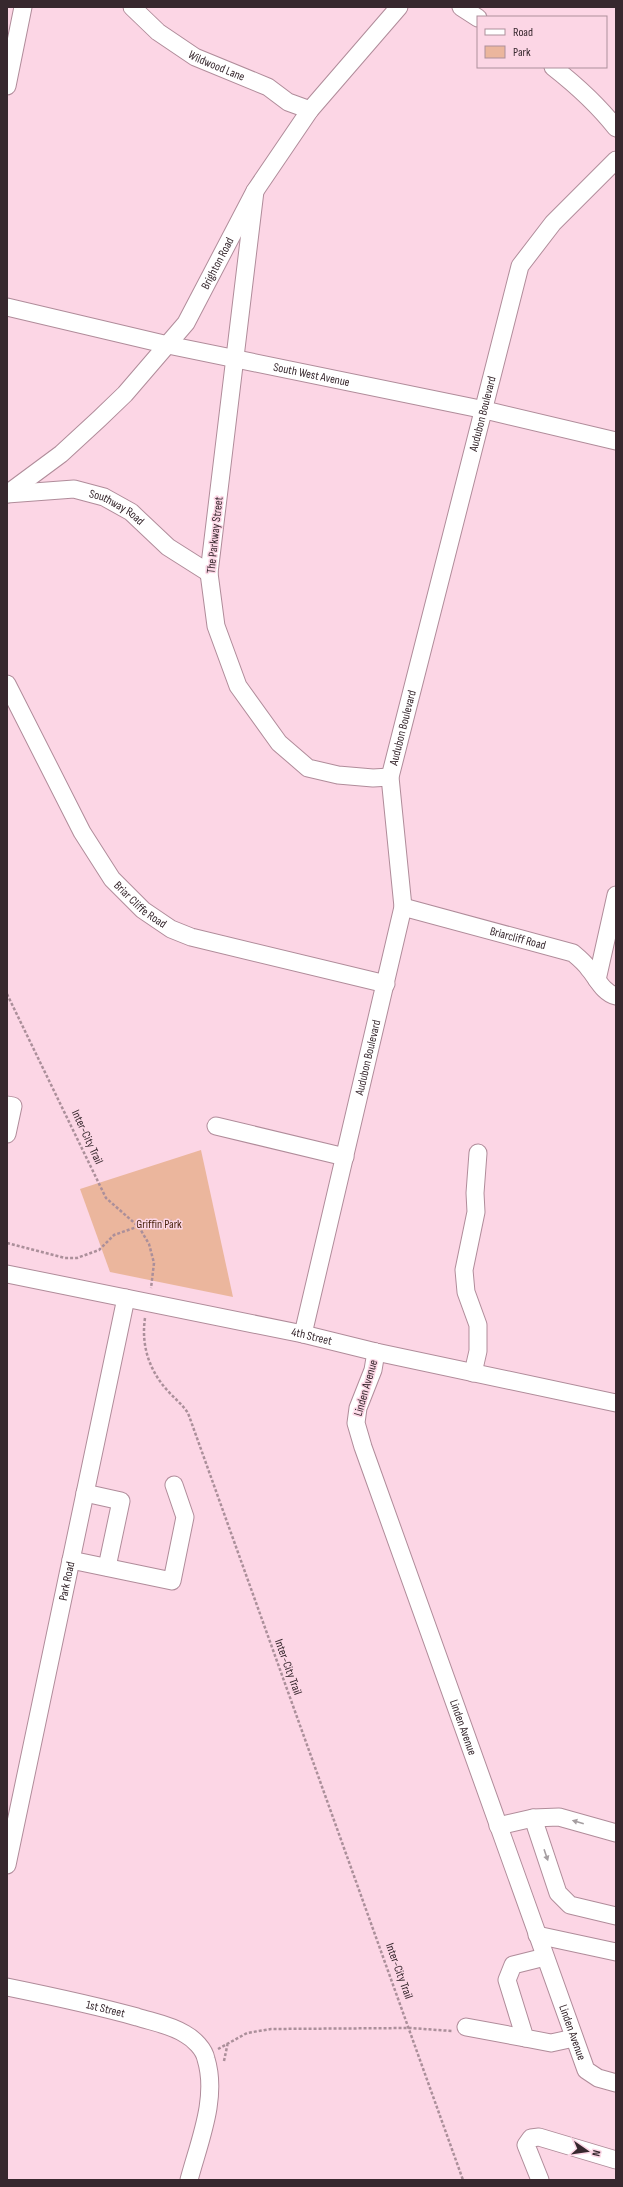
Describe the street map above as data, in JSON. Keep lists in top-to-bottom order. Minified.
{"streets":{"street":["Wildwood Lane","Brighton Road","South West Avenue","Audubon Boulevard","Southway Road","The Parkway Street","Briar Cliffe Road","Briarcliff Road","4th Street","Linden Avenue","Park Road","1st Street"],"path":["Inter-City Trail"]},"crossings":[["Wildwood Lane","Brighton Road"],["Brighton Road","South West Avenue"],["Brighton Road","Southway Road"],["Brighton Road","The Parkway Street"],["South West Avenue","Audubon Boulevard"],["South West Avenue","The Parkway Street"],["Audubon Boulevard","The Parkway Street"],["Audubon Boulevard","Briar Cliffe Road"],["Audubon Boulevard","Briarcliff Road"],["Audubon Boulevard","4th Street"],["Southway Road","The Parkway Street"],["4th Street","Linden Avenue"],["4th Street","Park Road"]],"parks":["Griffin Park"],"legend":["Road","Park"],"north":"right"}
